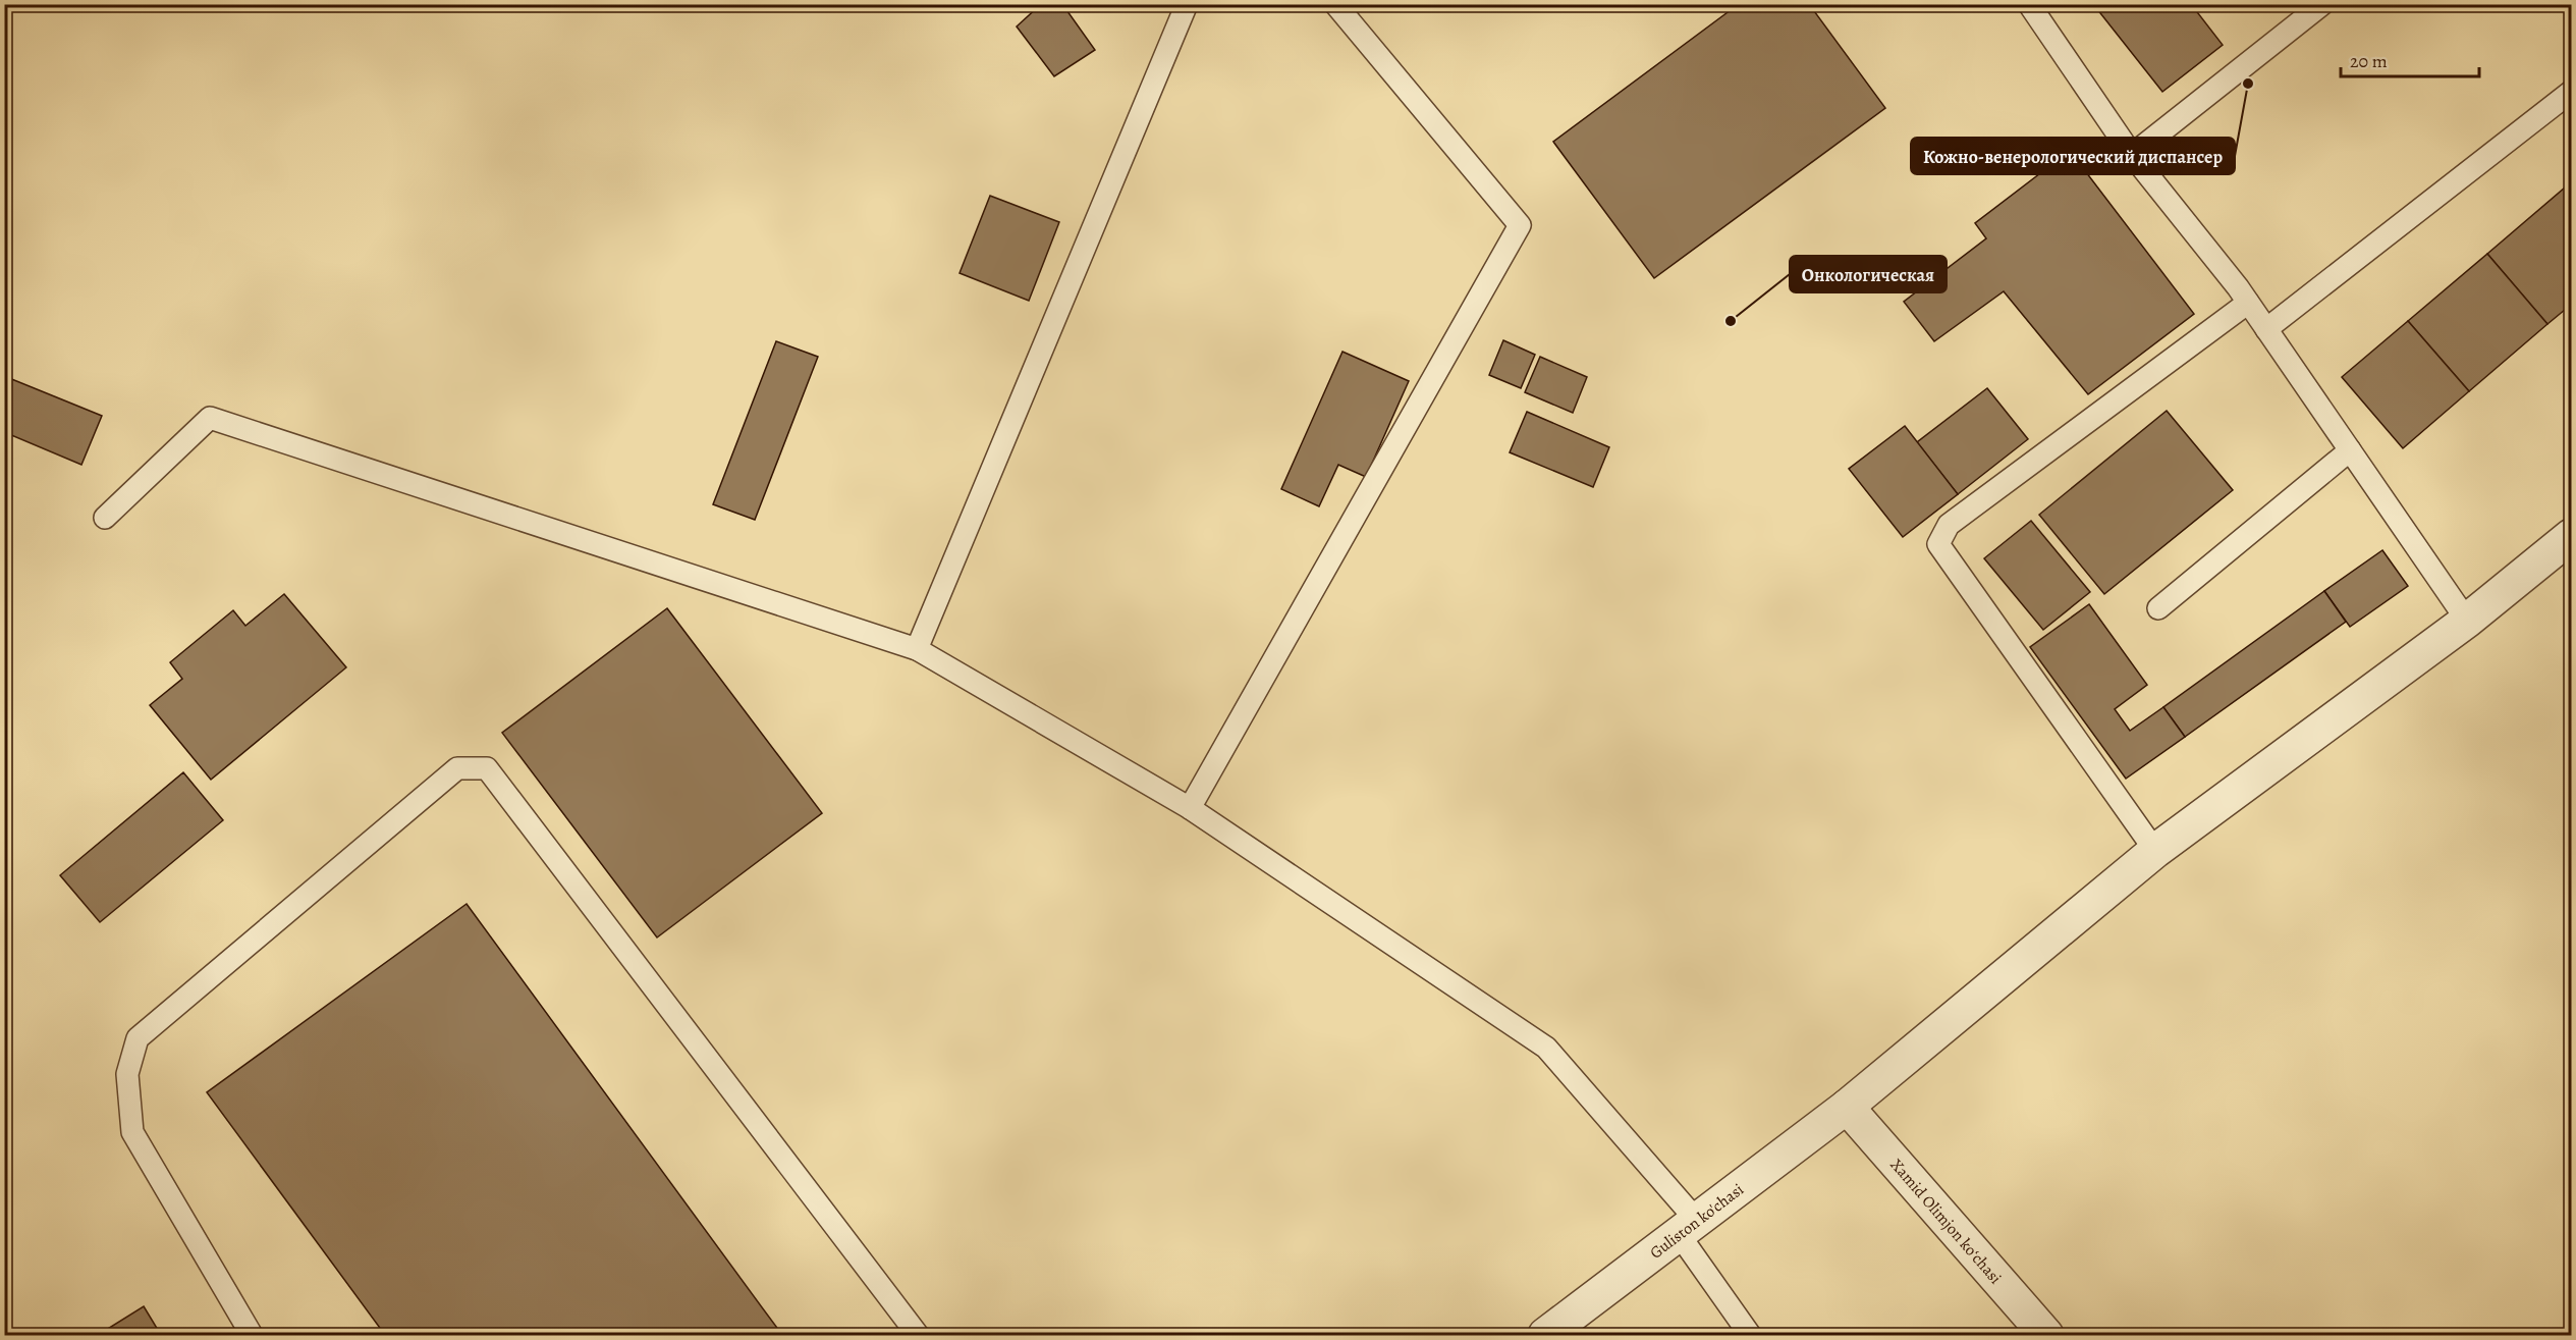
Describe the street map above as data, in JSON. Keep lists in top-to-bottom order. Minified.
{"streets":{"street":["Guliston ko'chasi","Xamid Olimjon koʻchasi"]},"crossings":[["Guliston ko'chasi","Xamid Olimjon koʻchasi"]],"places":["Кожно-венерологический диспансер","Онкологическая"],"scale_bar":"20 m"}
